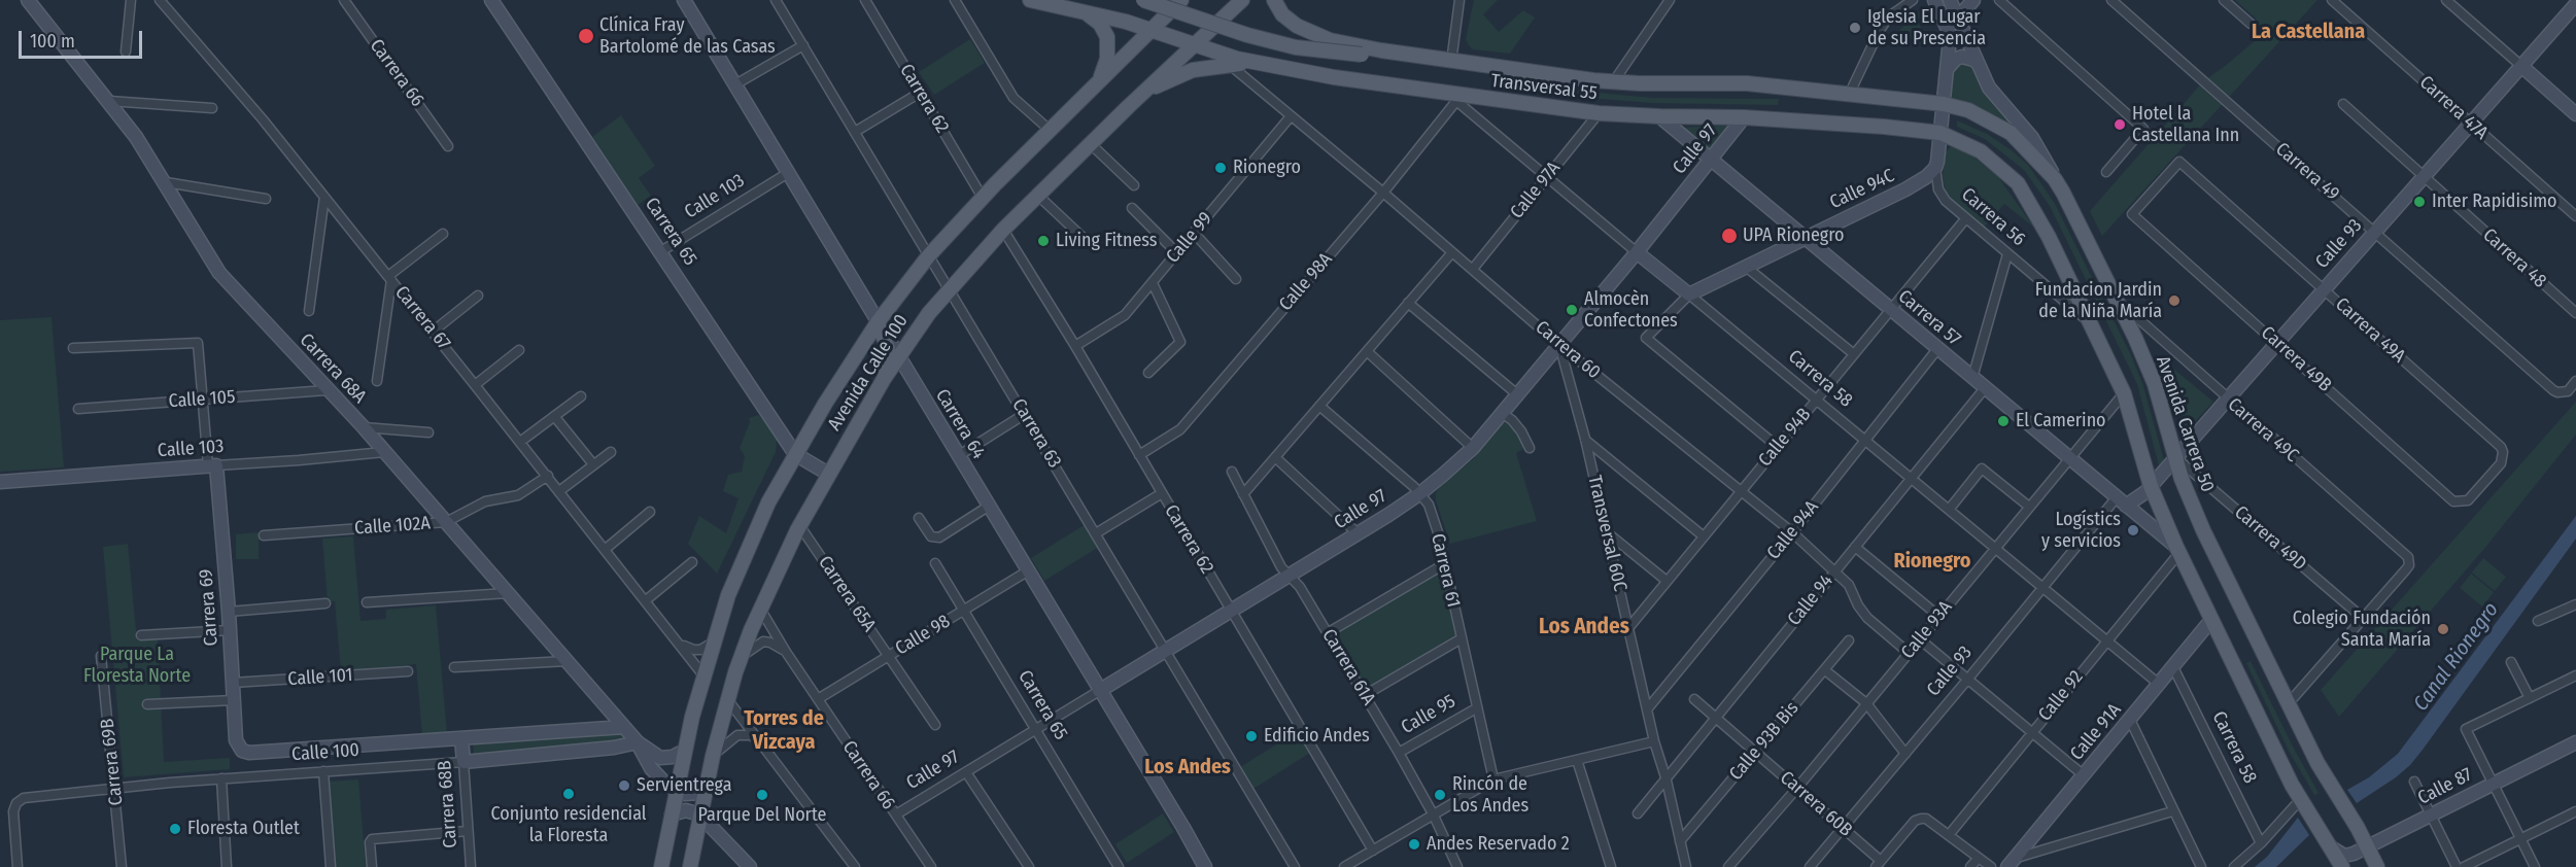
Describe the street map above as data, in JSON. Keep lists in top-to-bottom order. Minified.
{"streets":{"main road":["Transversal 55","Avenida Calle 100","Avenida Carrera 50"],"street":["Carrera 66","Carrera 62","Carrera 47A","Calle 97","Carrera 49","Calle 94C","Calle 97A","Calle 103","Carrera 56","Carrera 65","Calle 99","Calle 93","Carrera 48","Calle 98A","Carrera 67","Carrera 57","Carrera 49A","Carrera 60","Carrera 49B","Carrera 68A","Carrera 58","Calle 105","Carrera 64","Carrera 49C","Carrera 63","Calle 94B","Calle 102A","Calle 94A","Transversal 60C","Carrera 49D","Carrera 61","Carrera 65A","Calle 94","Carrera 69","Calle 93A","Calle 98","Carrera 61A","Calle 101","Calle 92","Calle 95","Calle 91A","Calle 93B Bis","Calle 100","Carrera 69B","Calle 87","Carrera 68B","Carrera 60B"]},"crossings":[["Carrera 66","Calle 97"],["Carrera 66","Avenida Calle 100"],["Carrera 66","Calle 98"],["Transversal 55","Calle 97"],["Transversal 55","Calle 97A"],["Transversal 55","Carrera 56"],["Transversal 55","Calle 98A"],["Transversal 55","Carrera 57"],["Transversal 55","Carrera 60"],["Transversal 55","Avenida Calle 100"],["Transversal 55","Carrera 58"],["Transversal 55","Avenida Carrera 50"],["Carrera 62","Calle 97"],["Carrera 62","Calle 99"],["Carrera 62","Calle 98A"],["Carrera 62","Avenida Calle 100"],["Carrera 47A","Calle 93"],["Calle 97","Carrera 65"],["Calle 97","Carrera 57"],["Calle 97","Carrera 60"],["Calle 97","Carrera 58"],["Calle 97","Carrera 64"],["Calle 97","Carrera 63"],["Calle 97","Transversal 60C"],["Calle 97","Carrera 61"],["Calle 97","Carrera 61A"],["Carrera 49","Calle 93"],["Calle 94C","Carrera 56"],["Calle 94C","Carrera 57"],["Calle 94C","Carrera 58"],["Calle 94C","Calle 94B"],["Calle 97A","Carrera 60"],["Calle 97A","Carrera 58"],["Calle 103","Carrera 65"],["Calle 103","Carrera 68A"],["Calle 103","Carrera 64"],["Calle 103","Carrera 69"],["Carrera 56","Calle 94B"],["Carrera 65","Avenida Calle 100"],["Carrera 65","Calle 98"],["Calle 99","Carrera 60"],["Calle 93","Carrera 48"],["Calle 93","Carrera 57"],["Calle 93","Carrera 49A"],["Calle 93","Carrera 49B"],["Calle 93","Carrera 58"],["Calle 93","Avenida Carrera 50"],["Calle 93","Carrera 49C"],["Calle 93","Carrera 49D"],["Calle 93","Carrera 60B"],["Calle 98A","Carrera 60"],["Calle 98A","Carrera 58"],["Carrera 67","Avenida Calle 100"],["Carrera 67","Calle 102A"],["Carrera 57","Calle 94B"],["Carrera 57","Calle 94A"],["Carrera 57","Calle 94"],["Carrera 57","Calle 93A"],["Carrera 57","Calle 92"],["Carrera 49A","Carrera 49B"],["Carrera 60","Calle 94B"],["Carrera 60","Calle 94A"],["Carrera 60","Transversal 60C"],["Carrera 60","Calle 94"],["Carrera 60","Calle 93A"],["Carrera 68A","Avenida Calle 100"],["Carrera 68A","Calle 105"],["Carrera 68A","Calle 102A"],["Carrera 68A","Calle 100"],["Avenida Calle 100","Carrera 64"],["Avenida Calle 100","Carrera 63"],["Avenida Calle 100","Carrera 65A"],["Carrera 58","Calle 94B"],["Carrera 58","Calle 94A"],["Carrera 58","Calle 94"],["Carrera 58","Calle 93A"],["Carrera 58","Calle 92"],["Carrera 58","Calle 91A"],["Calle 105","Carrera 69"],["Carrera 64","Calle 98"],["Avenida Carrera 50","Carrera 49C"],["Avenida Carrera 50","Carrera 49D"],["Avenida Carrera 50","Calle 87"],["Carrera 49C","Carrera 49D"],["Calle 94B","Transversal 60C"],["Calle 94A","Transversal 60C"],["Transversal 60C","Calle 94"],["Transversal 60C","Calle 93B Bis"],["Carrera 61","Calle 95"],["Carrera 65A","Calle 98"],["Calle 94","Carrera 60B"],["Carrera 69","Calle 101"],["Carrera 69","Calle 100"],["Calle 93A","Carrera 60B"],["Carrera 61A","Calle 95"],["Calle 93B Bis","Carrera 60B"],["Calle 100","Carrera 69B"],["Calle 100","Carrera 68B"]],"districts":["La Castellana","Rionegro","Los Andes","Torres de Vizcaya","Los Andes"],"water":["Canal Rionegro"],"parks":["Parque La Floresta Norte"],"places":["Iglesia El Lugar de su Presencia","Clínica Fray Bartolomé de las Casas","Hotel la Castellana Inn","Rionegro","Inter Rapidisimo","UPA Rionegro","Living Fitness","Fundacion Jardin de la Niña María","Almocèn Confectones","El Camerino","Logístics y servicios","Colegio Fundación Santa María","Edificio Andes","Servientrega","Conjunto residencial la Floresta","Parque Del Norte","Rincón de Los Andes","Floresta Outlet","Andes Reservado 2"],"scale_bar":"100 m"}
